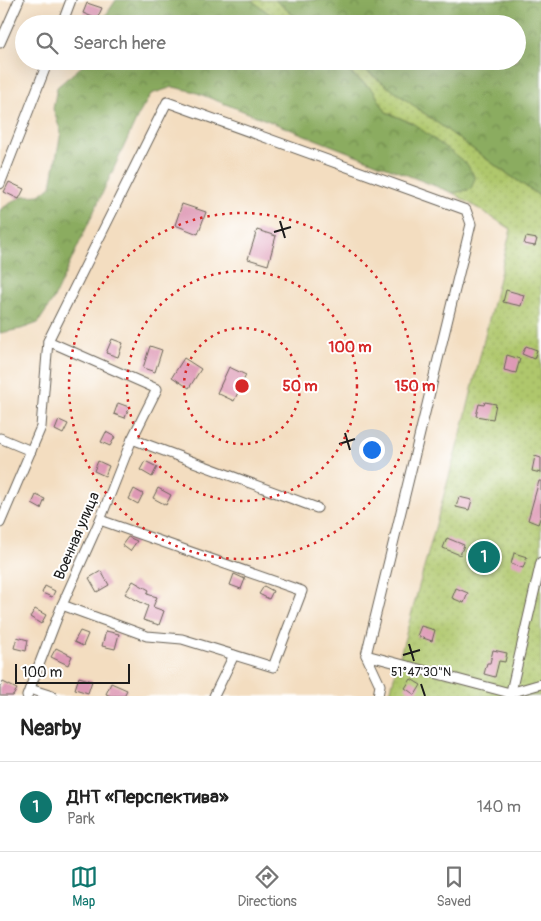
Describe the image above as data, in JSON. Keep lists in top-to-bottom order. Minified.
{"streets":{"street":["Военная улица"]},"scale_bar":"100 m","page":{"search":"Search here","pins":"1","scale":"100 m","heading":"Nearby","list":[{"mark":"1","name":"ДНТ «Перспектива»","note":"Park","value":"140 m"}],"nav":["Map","Directions","Saved"]},"coordinates":["51°47'30\"N"],"rings":["100 m","50 m","150 m"]}
